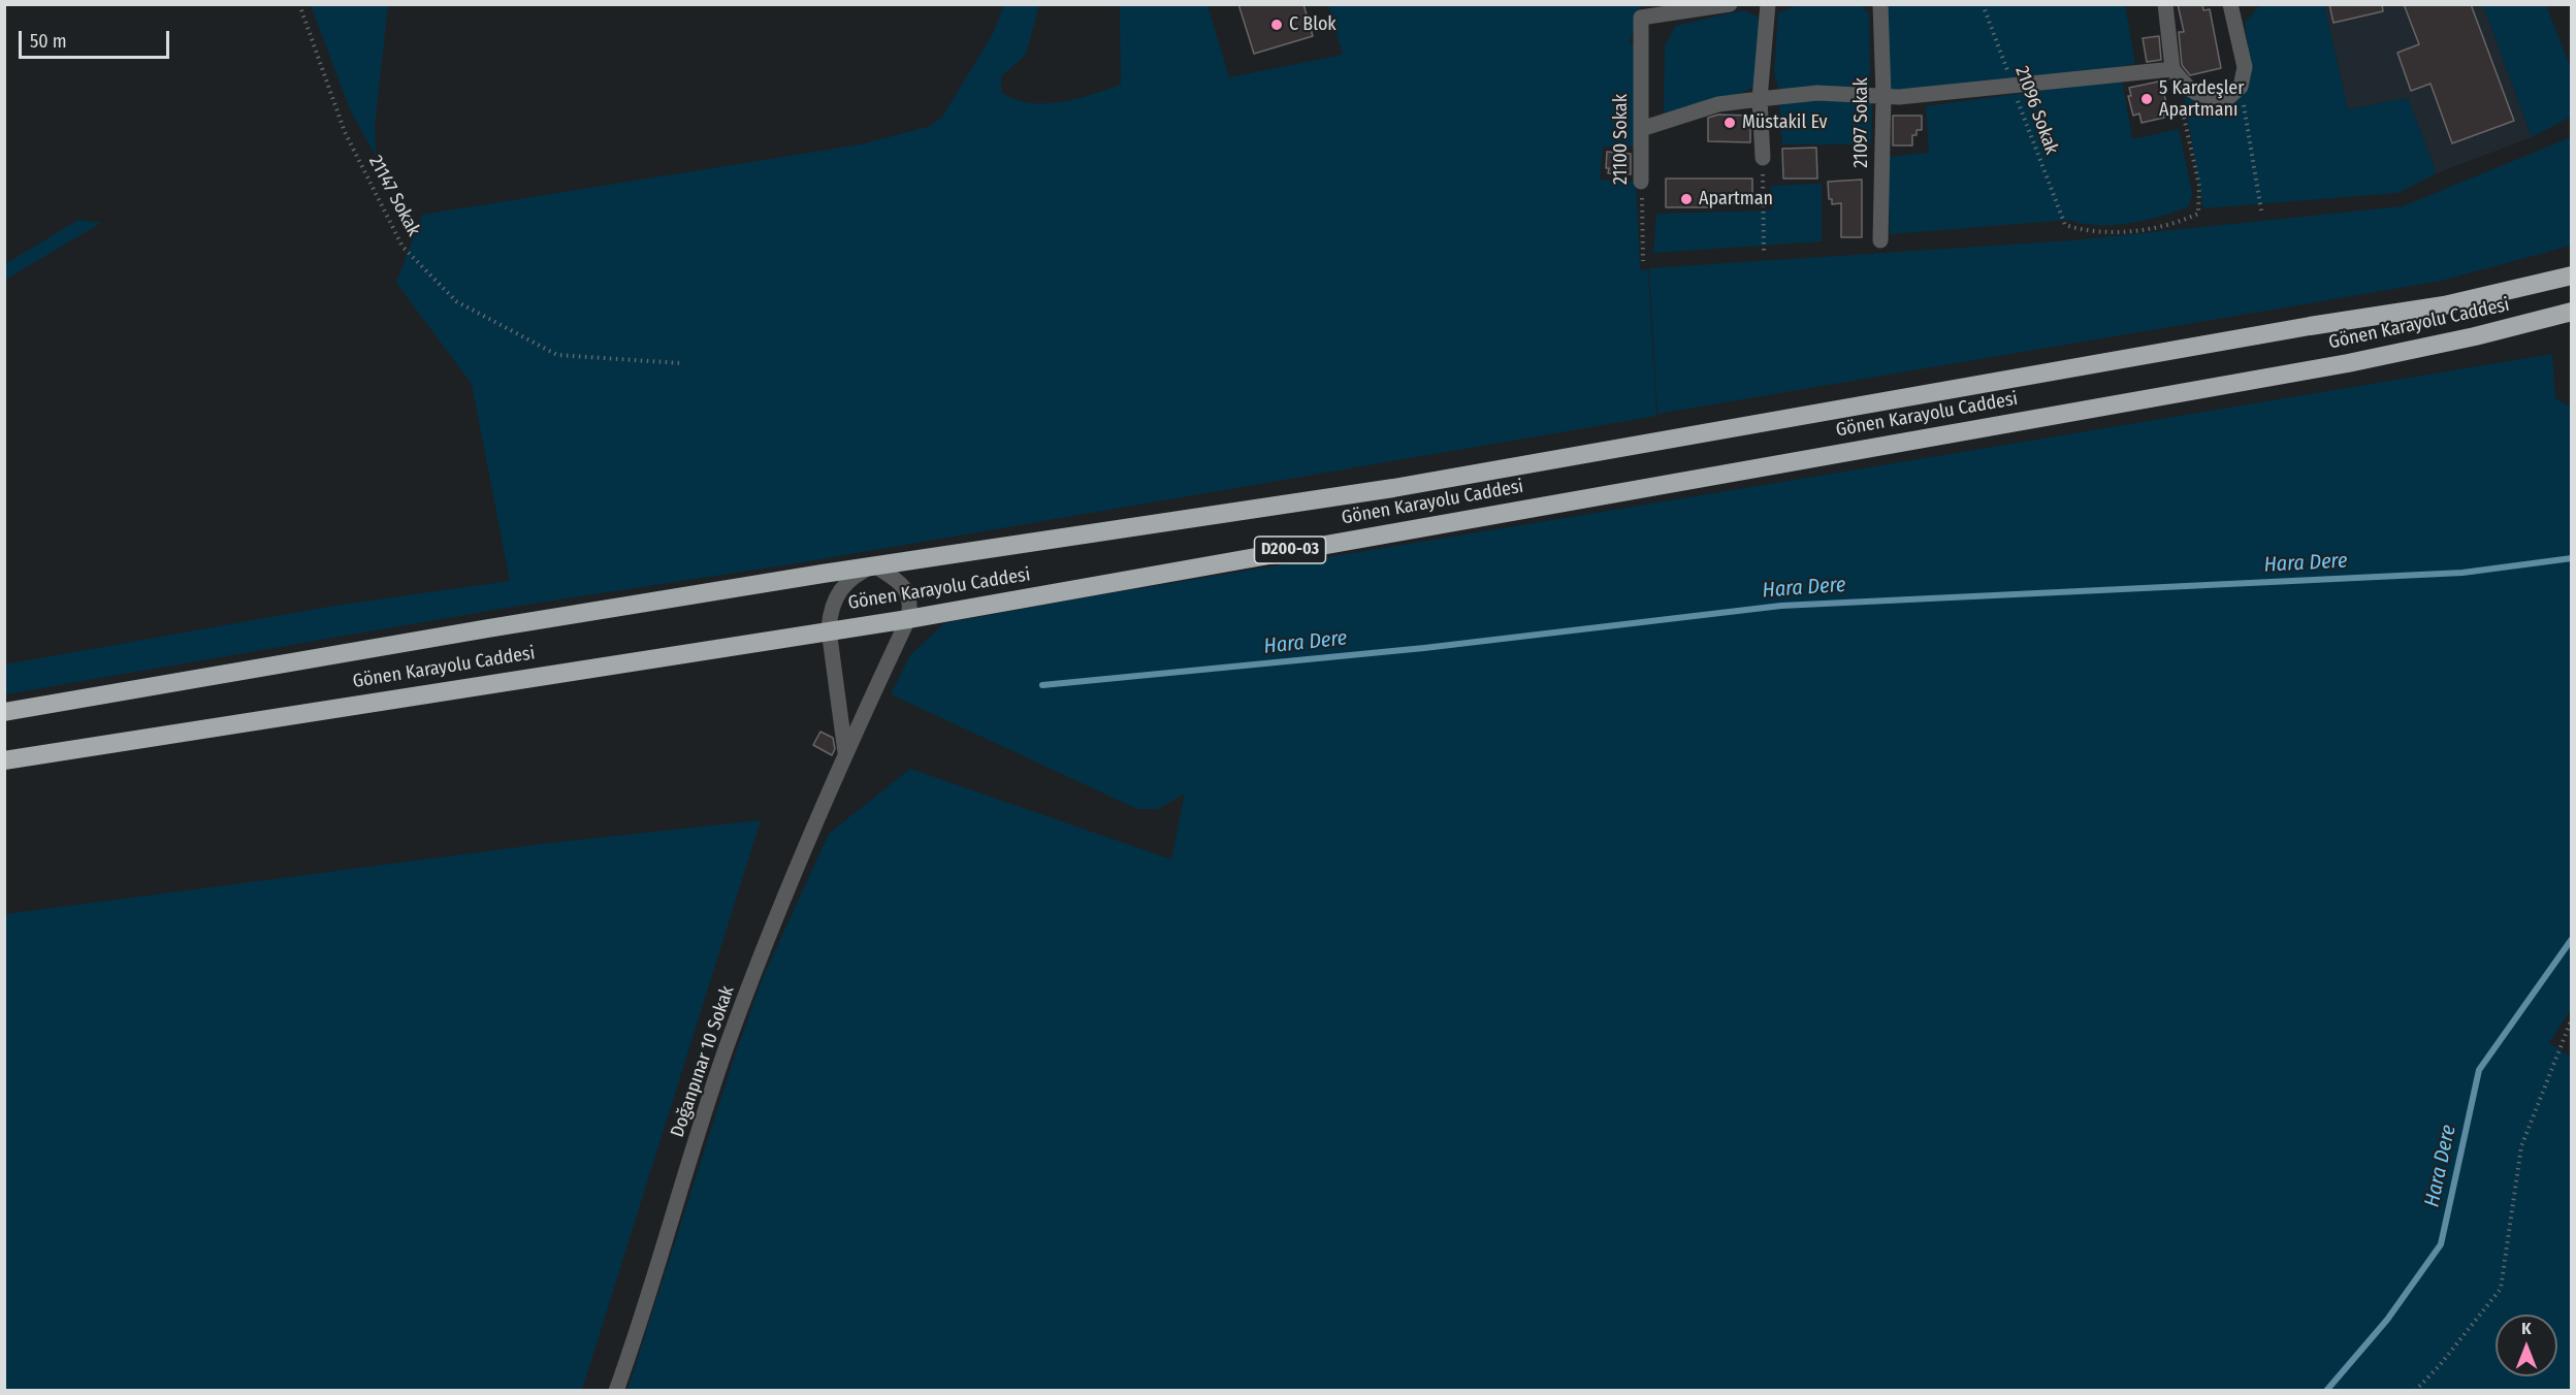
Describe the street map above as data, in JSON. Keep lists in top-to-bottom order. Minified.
{"streets":{"highway":["Gönen Karayolu Caddesi","D200-03"],"street":["21097 Sokak","21100 Sokak","Doğanpınar 10 Sokak"],"path":["21096 Sokak","21147 Sokak"]},"crossings":[["Gönen Karayolu Caddesi","Doğanpınar 10 Sokak"]],"water":["Hara Dere"],"places":["C Blok","5 Kardeşler Apartmanı","Müstakil Ev","Apartman"],"scale_bar":"50 m","north":"top"}
